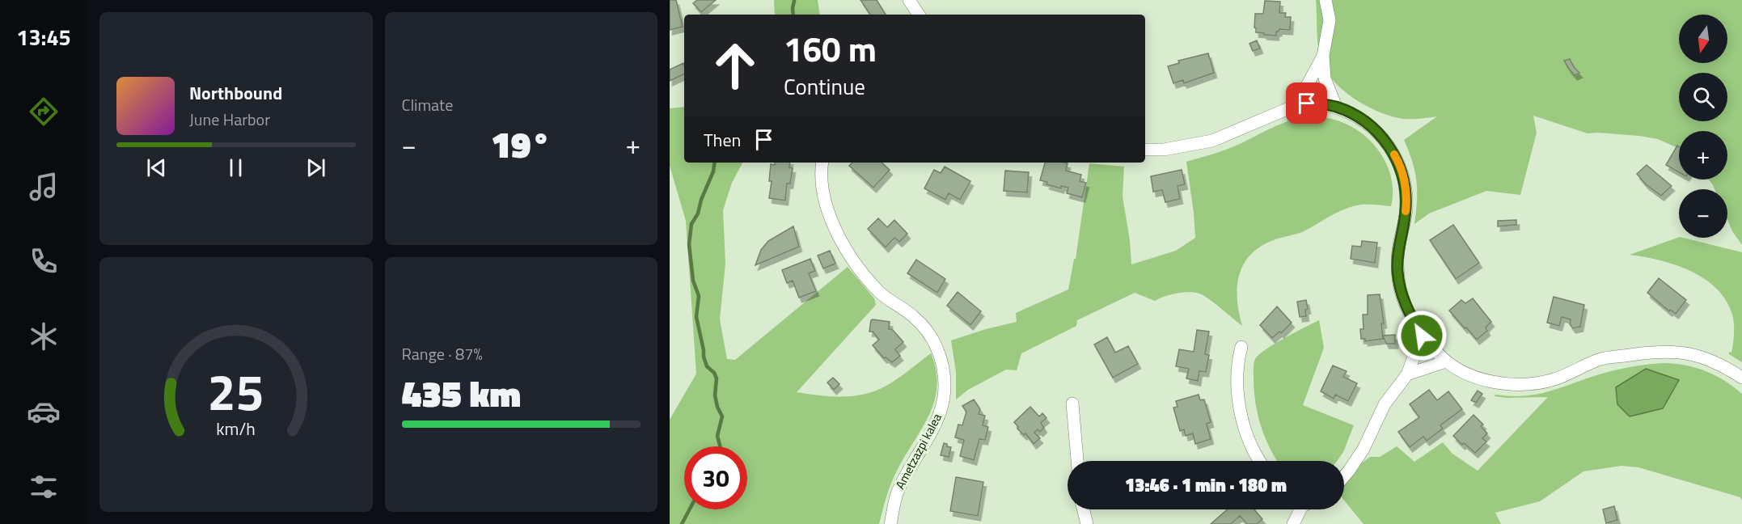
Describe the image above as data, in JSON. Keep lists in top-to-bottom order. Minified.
{"streets":{"street":["Ametzazpi kalea"]},"north":"bottom","page":{"tabs":"13:45","tile":["Climate",["Range · 87%","435 km"]],"map_buttons":["+","−"],"turn":["160 m","Continue"],"song":["Northbound","June Harbor"],"then":"Then","heat":["−","19°","+"],"limit":"30","trip":"13:46 · 1 min · 180 m","gauge":["25","km/h"]}}
